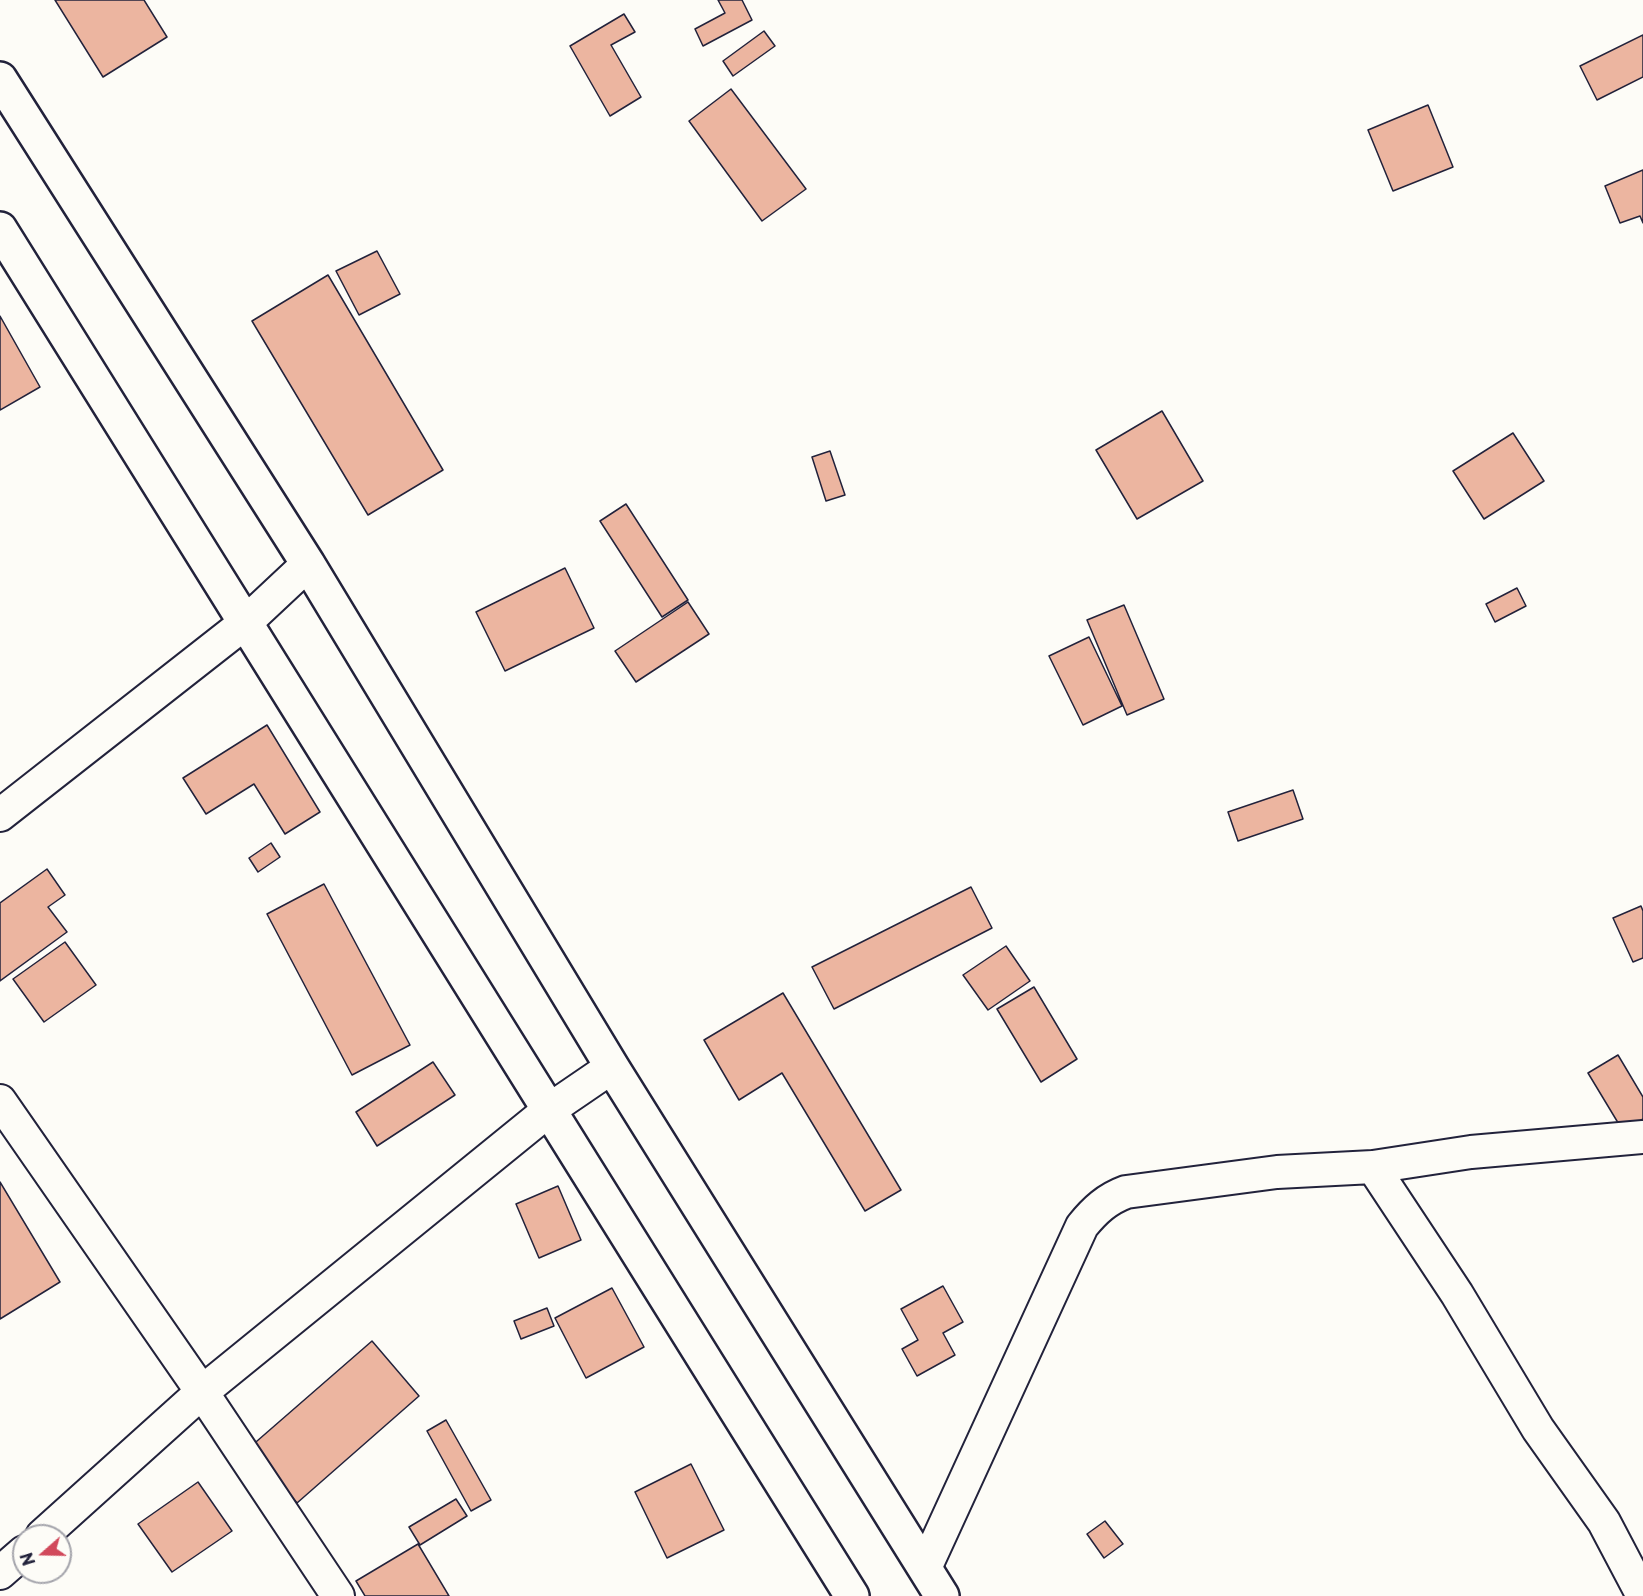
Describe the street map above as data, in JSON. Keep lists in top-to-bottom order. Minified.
{"north":"left"}
